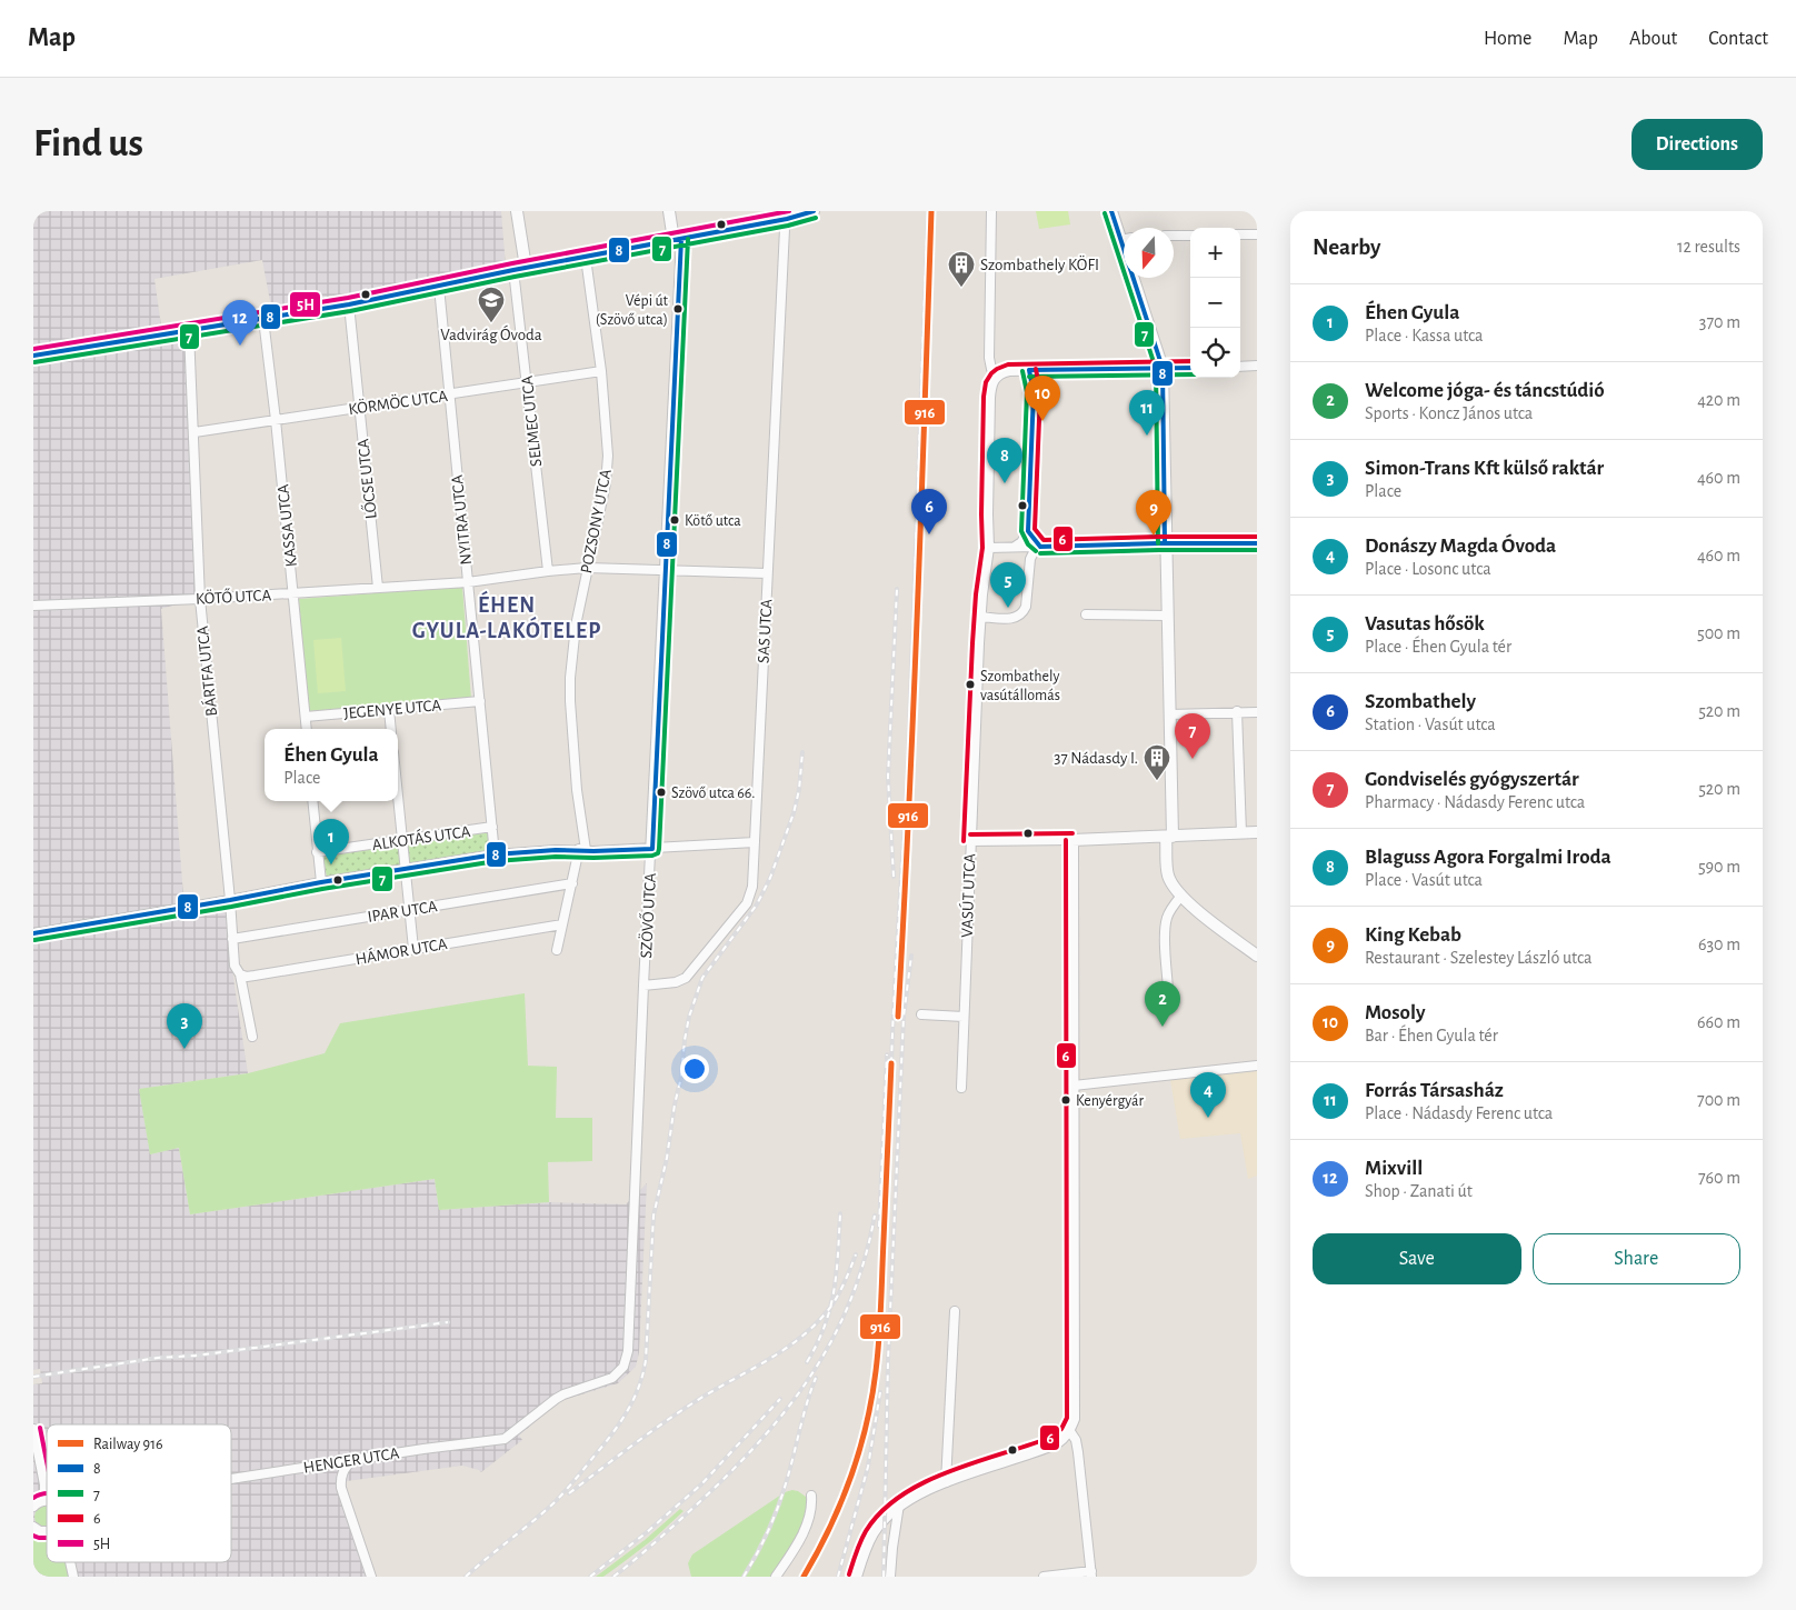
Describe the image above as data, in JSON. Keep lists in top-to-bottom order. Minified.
{"streets":{"street":["KÖRMÖC UTCA","SELMEC UTCA","LŐCSE UTCA","NYITRA UTCA","POZSONY UTCA","KASSA UTCA","KÖTŐ UTCA","SAS UTCA","BÁRTFA UTCA","JEGENYE UTCA","ALKOTÁS UTCA","VASÚT UTCA","IPAR UTCA","SZÖVŐ UTCA","HÁMOR UTCA","HENGER UTCA"]},"crossings":[["KÖRMÖC UTCA","SELMEC UTCA"],["KÖRMÖC UTCA","LŐCSE UTCA"],["KÖRMÖC UTCA","NYITRA UTCA"],["KÖRMÖC UTCA","POZSONY UTCA"],["KÖRMÖC UTCA","KASSA UTCA"],["KÖRMÖC UTCA","BÁRTFA UTCA"],["SELMEC UTCA","KÖTŐ UTCA"],["LŐCSE UTCA","KÖTŐ UTCA"],["NYITRA UTCA","KÖTŐ UTCA"],["NYITRA UTCA","JEGENYE UTCA"],["NYITRA UTCA","ALKOTÁS UTCA"],["POZSONY UTCA","KÖTŐ UTCA"],["POZSONY UTCA","ALKOTÁS UTCA"],["POZSONY UTCA","IPAR UTCA"],["POZSONY UTCA","HÁMOR UTCA"],["KASSA UTCA","KÖTŐ UTCA"],["KASSA UTCA","JEGENYE UTCA"],["KÖTŐ UTCA","SAS UTCA"],["KÖTŐ UTCA","BÁRTFA UTCA"],["KÖTŐ UTCA","SZÖVŐ UTCA"],["SAS UTCA","ALKOTÁS UTCA"],["SAS UTCA","SZÖVŐ UTCA"],["BÁRTFA UTCA","ALKOTÁS UTCA"],["BÁRTFA UTCA","IPAR UTCA"],["BÁRTFA UTCA","HÁMOR UTCA"],["ALKOTÁS UTCA","SZÖVŐ UTCA"],["SZÖVŐ UTCA","HENGER UTCA"]],"districts":["ÉHEN GYULA-LAKÓTELEP"],"places":{"building":["Szombathely KÖFI","37 Nádasdy I."],"other":["Vépi út (Szövő utca)","Kötő utca","Szombathely vasútállomás","Szövő utca 66.","Kenyérgyár"],"school or university":["Vadvirág Óvoda"]},"lines":["rail line 916","transit line 8","transit line 5H","transit line 7","transit line 6"],"legend":["Railway 916","8","7","6","5H"],"north":"bottom","page":{"header":"Map","nav":["Home","Map","About","Contact"],"buttons":["Directions",["Save","Share"]],"title":"Find us","heading":["Nearby","12 results"],"map_buttons":["+","−"],"list":[{"mark":"1","name":"Éhen Gyula","note":"Place · Kassa utca","value":"370 m"},{"mark":"2","name":"Welcome jóga- és táncstúdió","note":"Sports · Koncz János utca","value":"420 m"},{"mark":"3","name":"Simon-Trans Kft külső raktár","note":"Place","value":"460 m"},{"mark":"4","name":"Donászy Magda Óvoda","note":"Place · Losonc utca","value":"460 m"},{"mark":"5","name":"Vasutas hősök","note":"Place · Éhen Gyula tér","value":"500 m"},{"mark":"6","name":"Szombathely","note":"Station · Vasút utca","value":"520 m"},{"mark":"7","name":"Gondviselés gyógyszertár","note":"Pharmacy · Nádasdy Ferenc utca","value":"520 m"},{"mark":"8","name":"Blaguss Agora Forgalmi Iroda","note":"Place · Vasút utca","value":"590 m"},{"mark":"9","name":"King Kebab","note":"Restaurant · Szelestey László utca","value":"630 m"},{"mark":"10","name":"Mosoly","note":"Bar · Éhen Gyula tér","value":"660 m"},{"mark":"11","name":"Forrás Társasház","note":"Place · Nádasdy Ferenc utca","value":"700 m"},{"mark":"12","name":"Mixvill","note":"Shop · Zanati út","value":"760 m"}],"pins":["12","10","11","8","6","9","5","7","1","2","3","4"],"popup":["Éhen Gyula","Place"]}}
